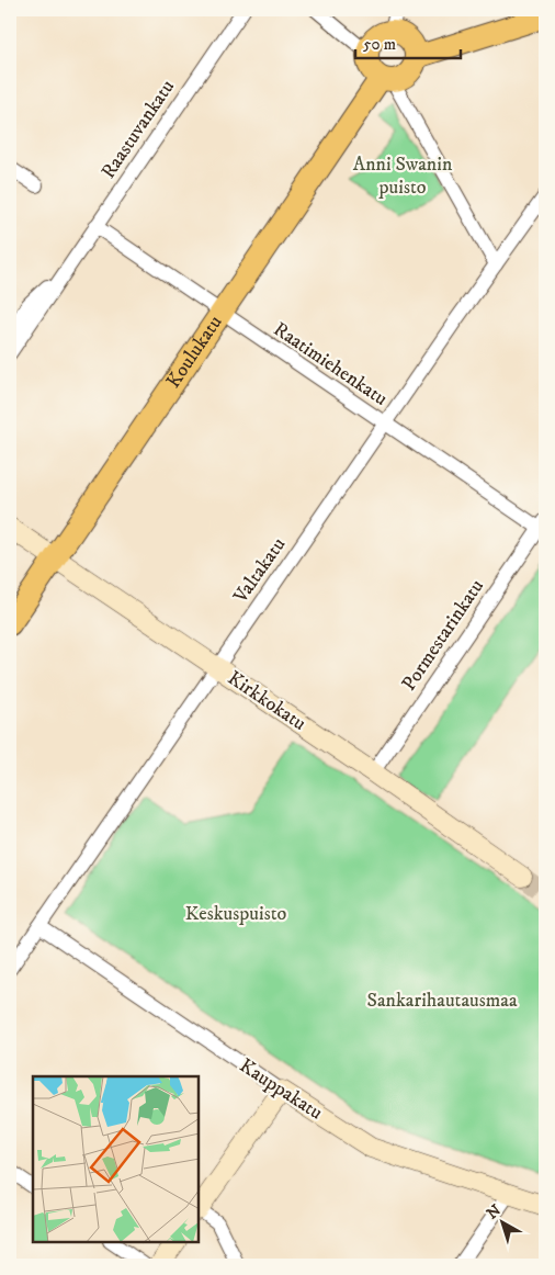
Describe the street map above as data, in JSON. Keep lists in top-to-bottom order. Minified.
{"streets":{"main road":["Koulukatu"],"street":["Raastuvankatu","Raatimiehenkatu","Valtakatu","Pormestarinkatu","Kirkkokatu","Kauppakatu"]},"crossings":[["Raastuvankatu","Raatimiehenkatu"],["Koulukatu","Raatimiehenkatu"],["Koulukatu","Kirkkokatu"],["Raatimiehenkatu","Valtakatu"],["Raatimiehenkatu","Pormestarinkatu"],["Valtakatu","Kirkkokatu"],["Valtakatu","Kauppakatu"],["Pormestarinkatu","Kirkkokatu"]],"parks":["Anni Swanin puisto","Keskuspuisto","Sankarihautausmaa"],"scale_bar":"50 m","north":"top left"}
